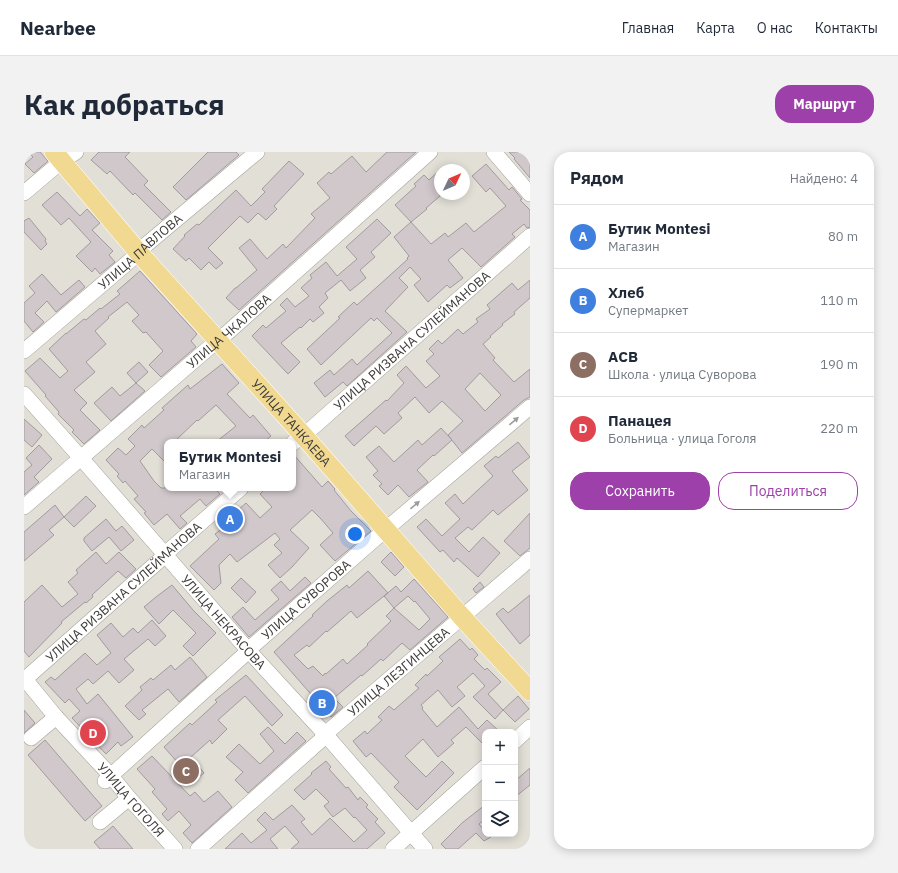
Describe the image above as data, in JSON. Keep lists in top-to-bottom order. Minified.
{"streets":{"main road":["УЛИЦА ТАНКАЕВА"],"street":["УЛИЦА ПАВЛОВА","УЛИЦА ЧКАЛОВА","УЛИЦА РИЗВАНА СУЛЕЙМАНОВА","УЛИЦА СУВОРОВА","УЛИЦА НЕКРАСОВА","УЛИЦА ЛЕЗГИНЦЕВА","УЛИЦА ГОГОЛЯ"]},"crossings":[["УЛИЦА ПАВЛОВА","УЛИЦА ТАНКАЕВА"],["УЛИЦА ЧКАЛОВА","УЛИЦА ТАНКАЕВА"],["УЛИЦА ЧКАЛОВА","УЛИЦА НЕКРАСОВА"],["УЛИЦА РИЗВАНА СУЛЕЙМАНОВА","УЛИЦА ТАНКАЕВА"],["УЛИЦА РИЗВАНА СУЛЕЙМАНОВА","УЛИЦА НЕКРАСОВА"],["УЛИЦА РИЗВАНА СУЛЕЙМАНОВА","УЛИЦА ГОГОЛЯ"],["УЛИЦА ТАНКАЕВА","УЛИЦА СУВОРОВА"],["УЛИЦА ТАНКАЕВА","УЛИЦА ЛЕЗГИНЦЕВА"],["УЛИЦА СУВОРОВА","УЛИЦА НЕКРАСОВА"],["УЛИЦА СУВОРОВА","УЛИЦА ГОГОЛЯ"],["УЛИЦА НЕКРАСОВА","УЛИЦА ЛЕЗГИНЦЕВА"]],"north":"top right","page":{"header":"Nearbee","nav":["Главная","Карта","О нас","Контакты"],"buttons":["Маршрут",["Сохранить","Поделиться"]],"title":"Как добраться","heading":["Рядом","Найдено: 4"],"list":[{"mark":"A","name":"Бутик Montesi","note":"Магазин","value":"80 m"},{"mark":"B","name":"Хлеб","note":"Супермаркет","value":"110 m"},{"mark":"C","name":"АCB","note":"Школа · улица Суворова","value":"190 m"},{"mark":"D","name":"Панацея","note":"Больница · улица Гоголя","value":"220 m"}],"popup":["Бутик Montesi","Магазин"],"pins":["A","B","D","C"],"map_buttons":["+","−"]}}
